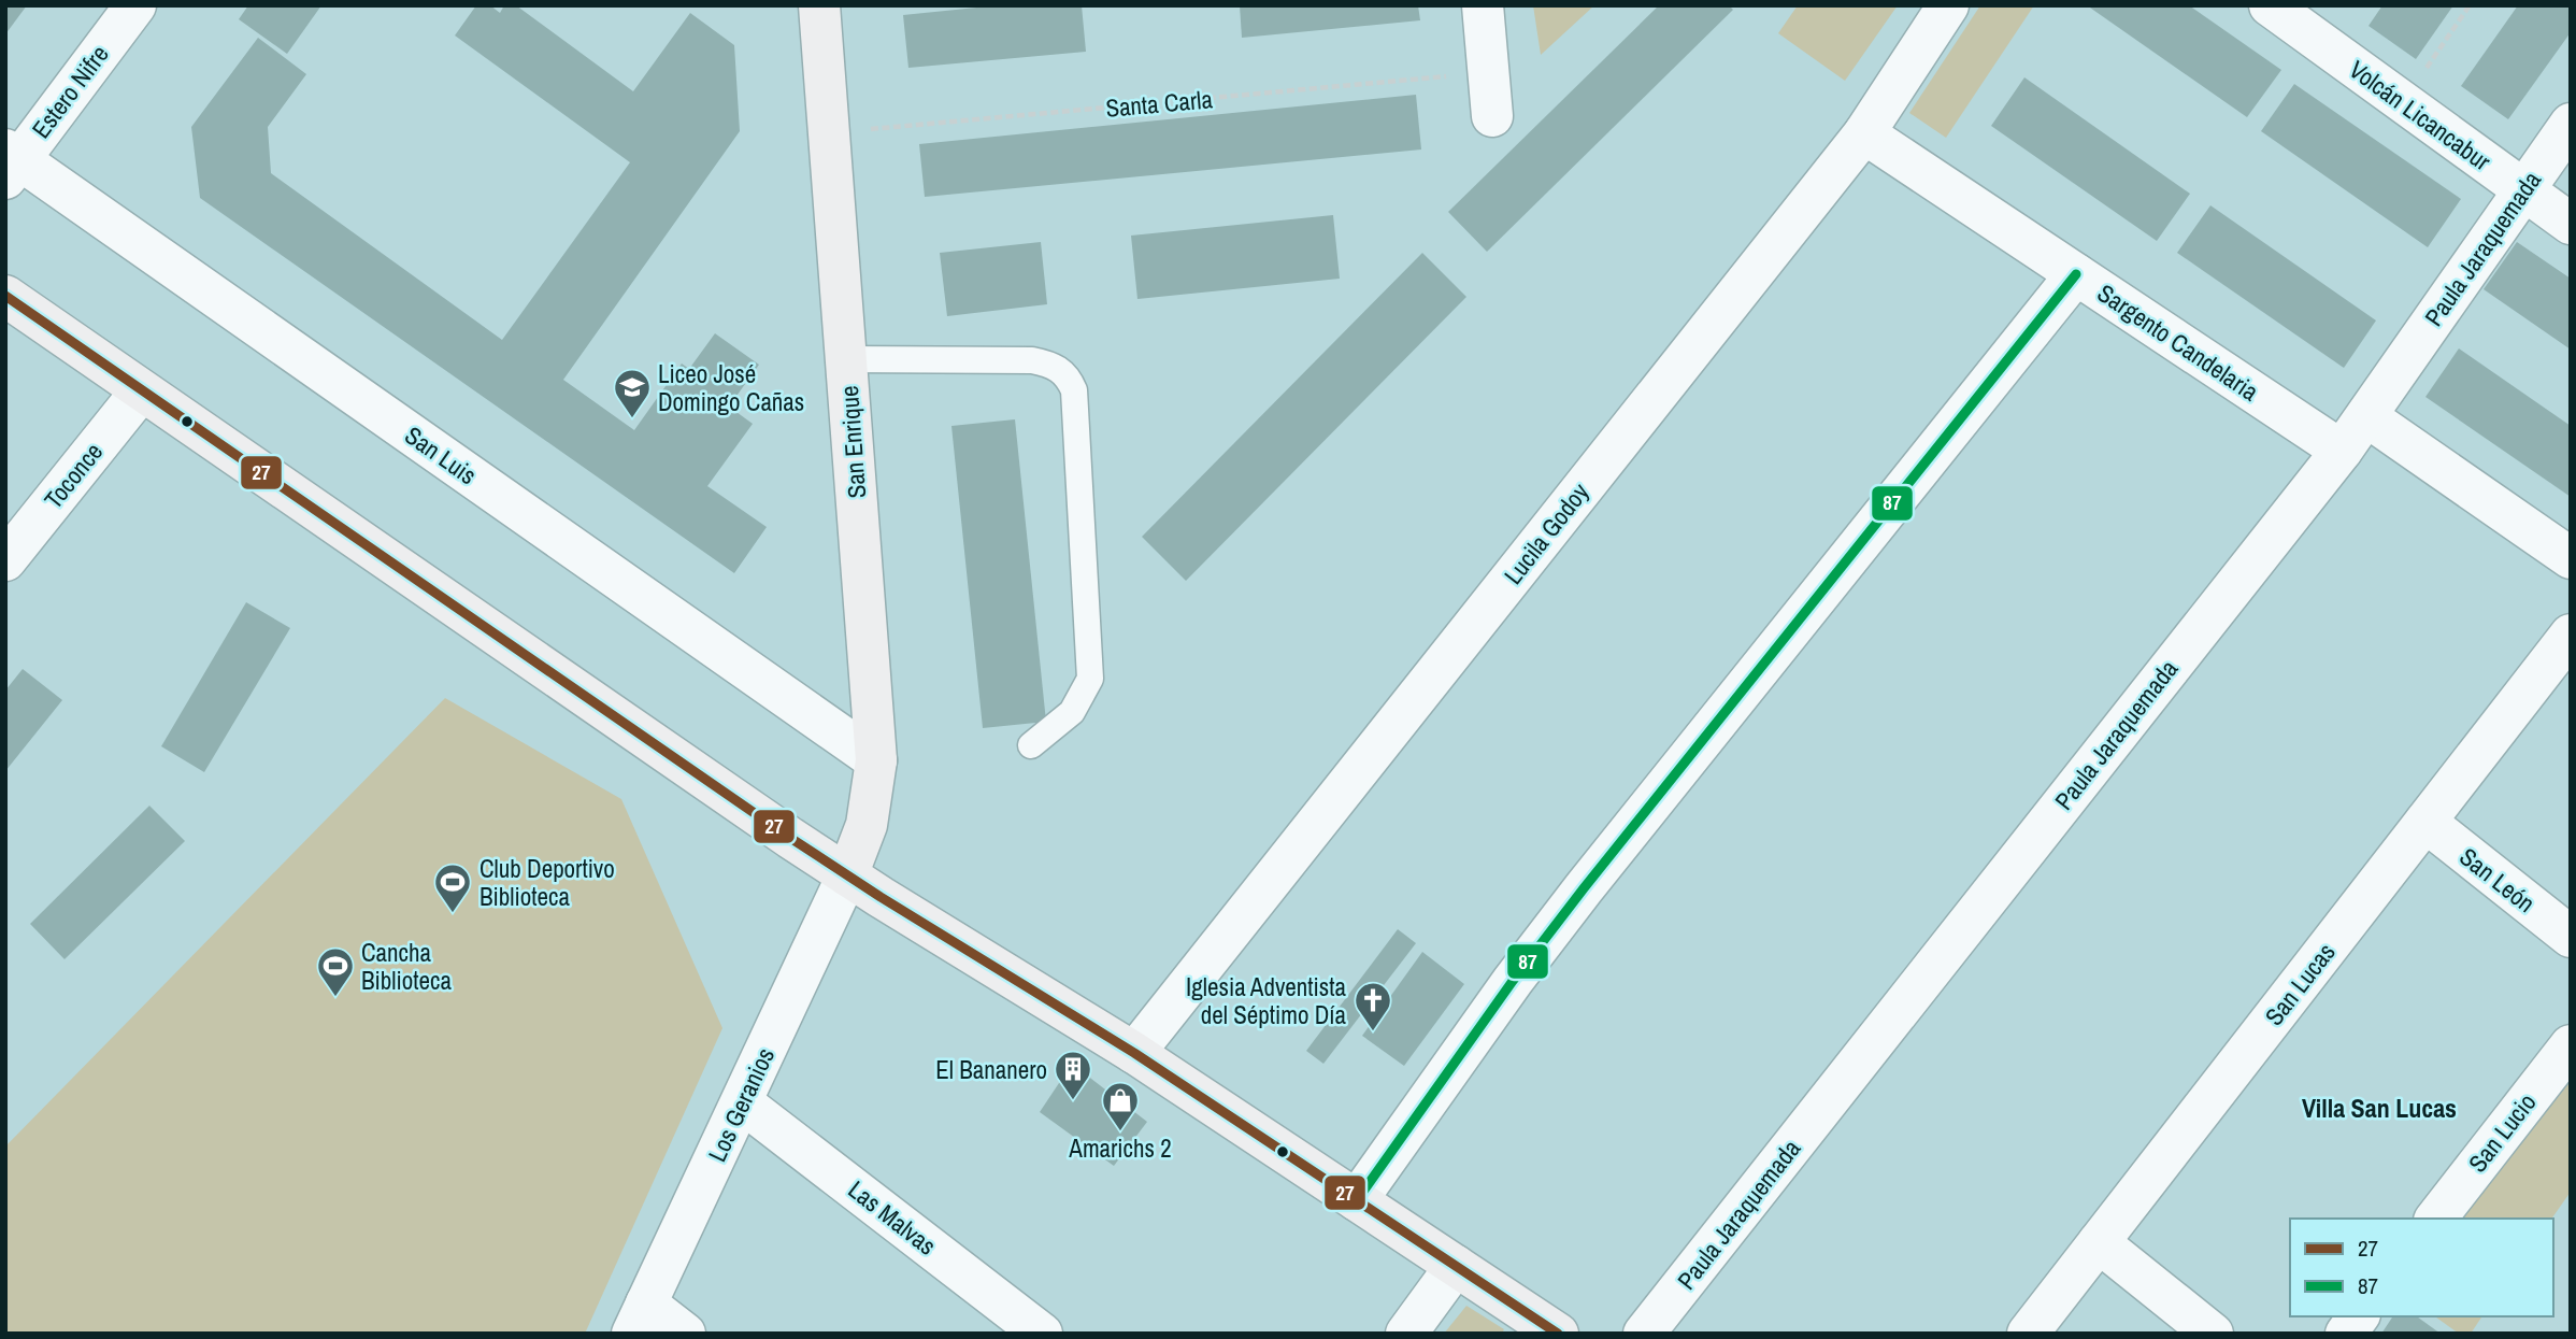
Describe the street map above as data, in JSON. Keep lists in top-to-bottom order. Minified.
{"streets":{"street":["Estero Nifre","Volcán Licancabur","Paula Jaraquemada","Sargento Candelaria","San Enrique","San Luis","Toconce","Lucila Godoy","San León","San Lucas","Los Geranios","San Lucio","Las Malvas"],"path":["Santa Carla"]},"crossings":[["Estero Nifre","San Luis"],["Santa Carla","San Enrique"],["Volcán Licancabur","Paula Jaraquemada"],["Paula Jaraquemada","Sargento Candelaria"],["Sargento Candelaria","Lucila Godoy"],["San Enrique","San Luis"],["San Enrique","Los Geranios"],["San León","San Lucas"],["Los Geranios","Las Malvas"]],"districts":["Villa San Lucas"],"places":{"school or university":["Liceo José Domingo Cañas"],"sports":["Club Deportivo Biblioteca","Cancha Biblioteca"],"church":["Iglesia Adventista del Séptimo Día"],"building":["El Bananero"],"shop":["Amarichs 2"]},"lines":["transit line 87","transit line 27"],"legend":["27","87"]}
